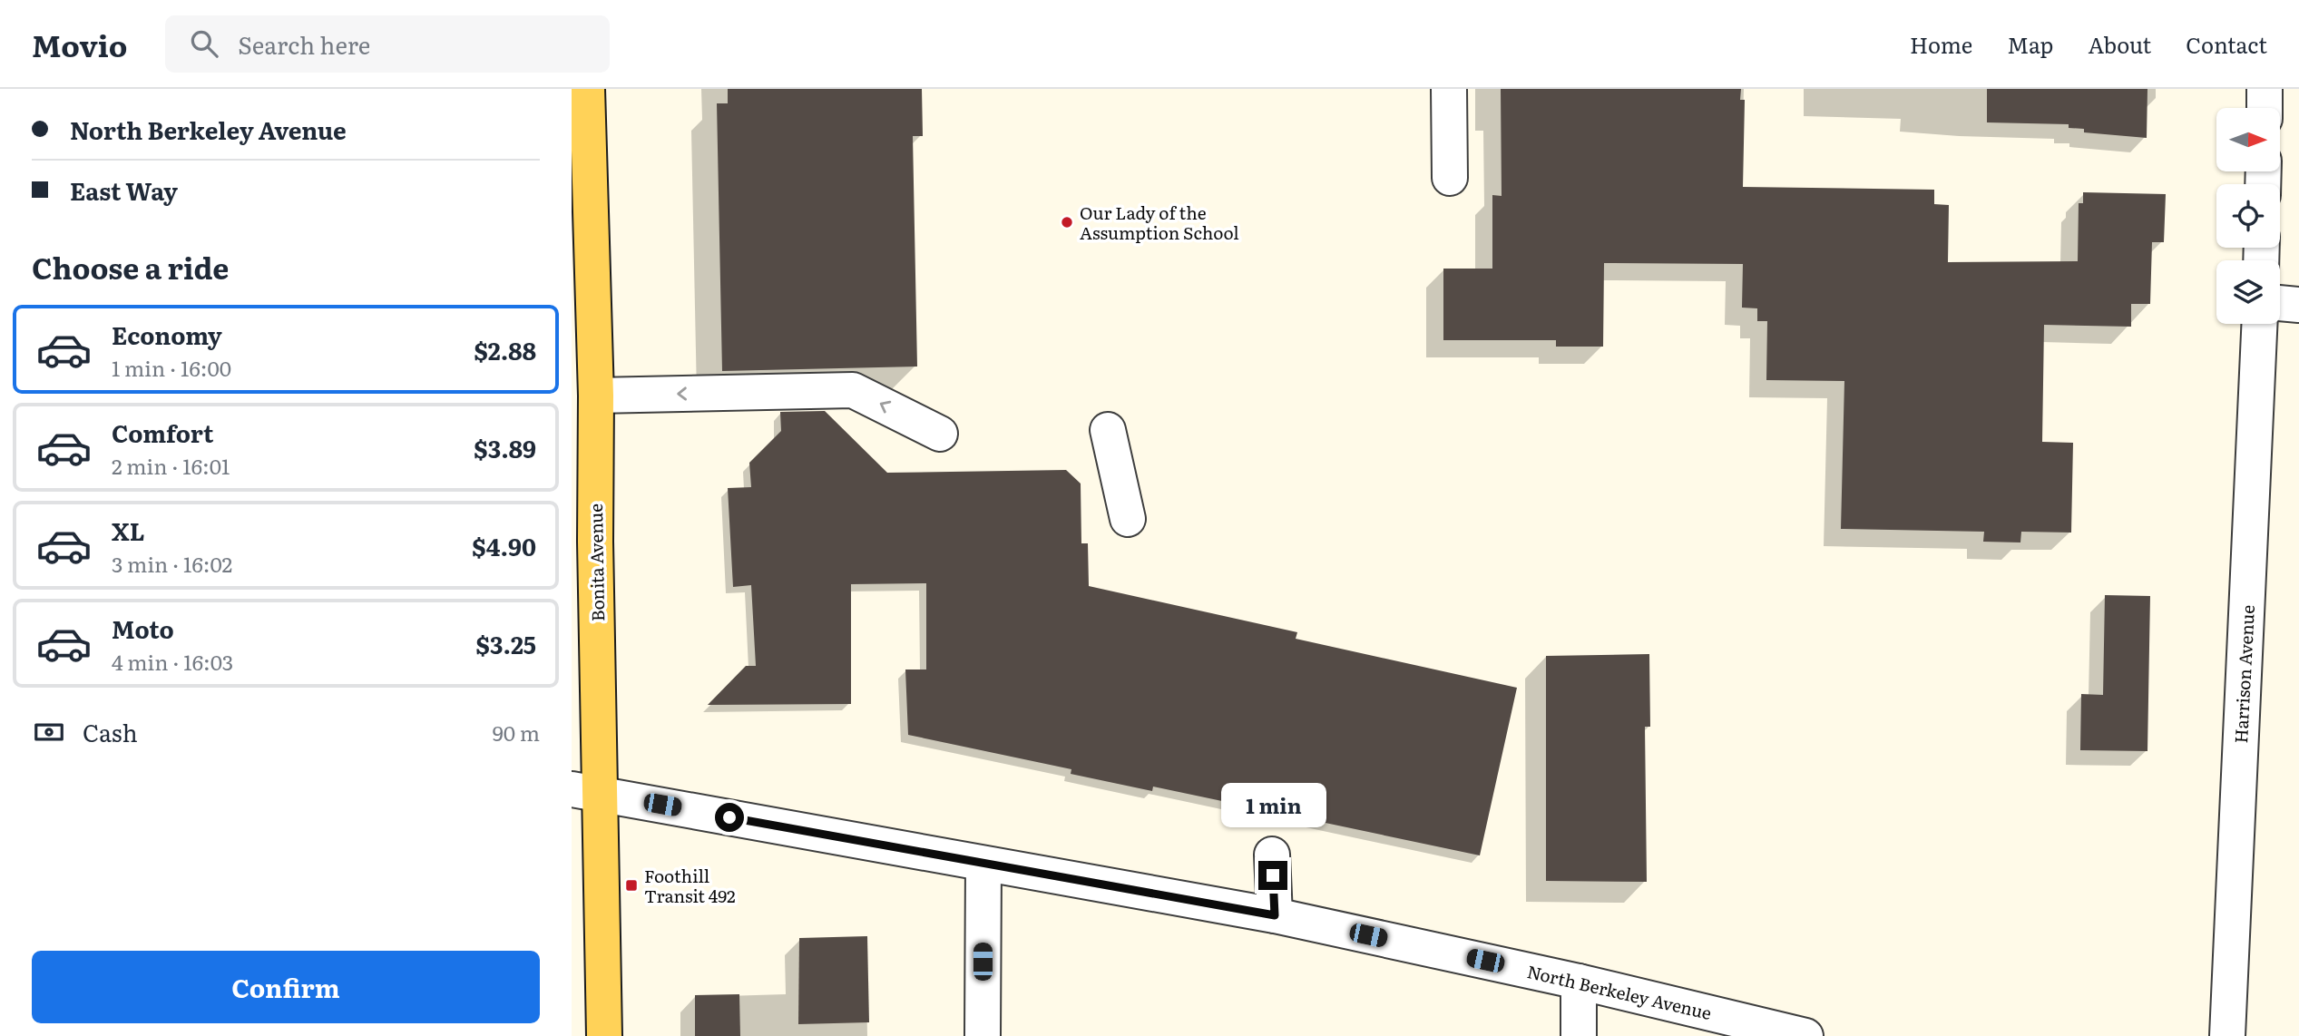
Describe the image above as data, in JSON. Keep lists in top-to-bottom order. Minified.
{"streets":{"main road":["Bonita Avenue"],"street":["Harrison Avenue","North Berkeley Avenue"]},"crossings":[["Bonita Avenue","North Berkeley Avenue"]],"places":{"other":["Our Lady of the Assumption School"],"transit":["Foothill Transit 492"]},"north":"right","page":{"header":"Movio","search":"Search here","nav":["Home","Map","About","Contact"],"banner":["North Berkeley Avenue","East Way"],"heading":"Choose a ride","list":[{"name":"Economy","note":"1 min · 16:00","value":"$2.88"},{"name":"Comfort","note":"2 min · 16:01","value":"$3.89"},{"name":"XL","note":"3 min · 16:02","value":"$4.90"},{"name":"Moto","note":"4 min · 16:03","value":"$3.25"}],"pay":["Cash","90 m"],"bubble":"1 min","buttons":"Confirm"}}
